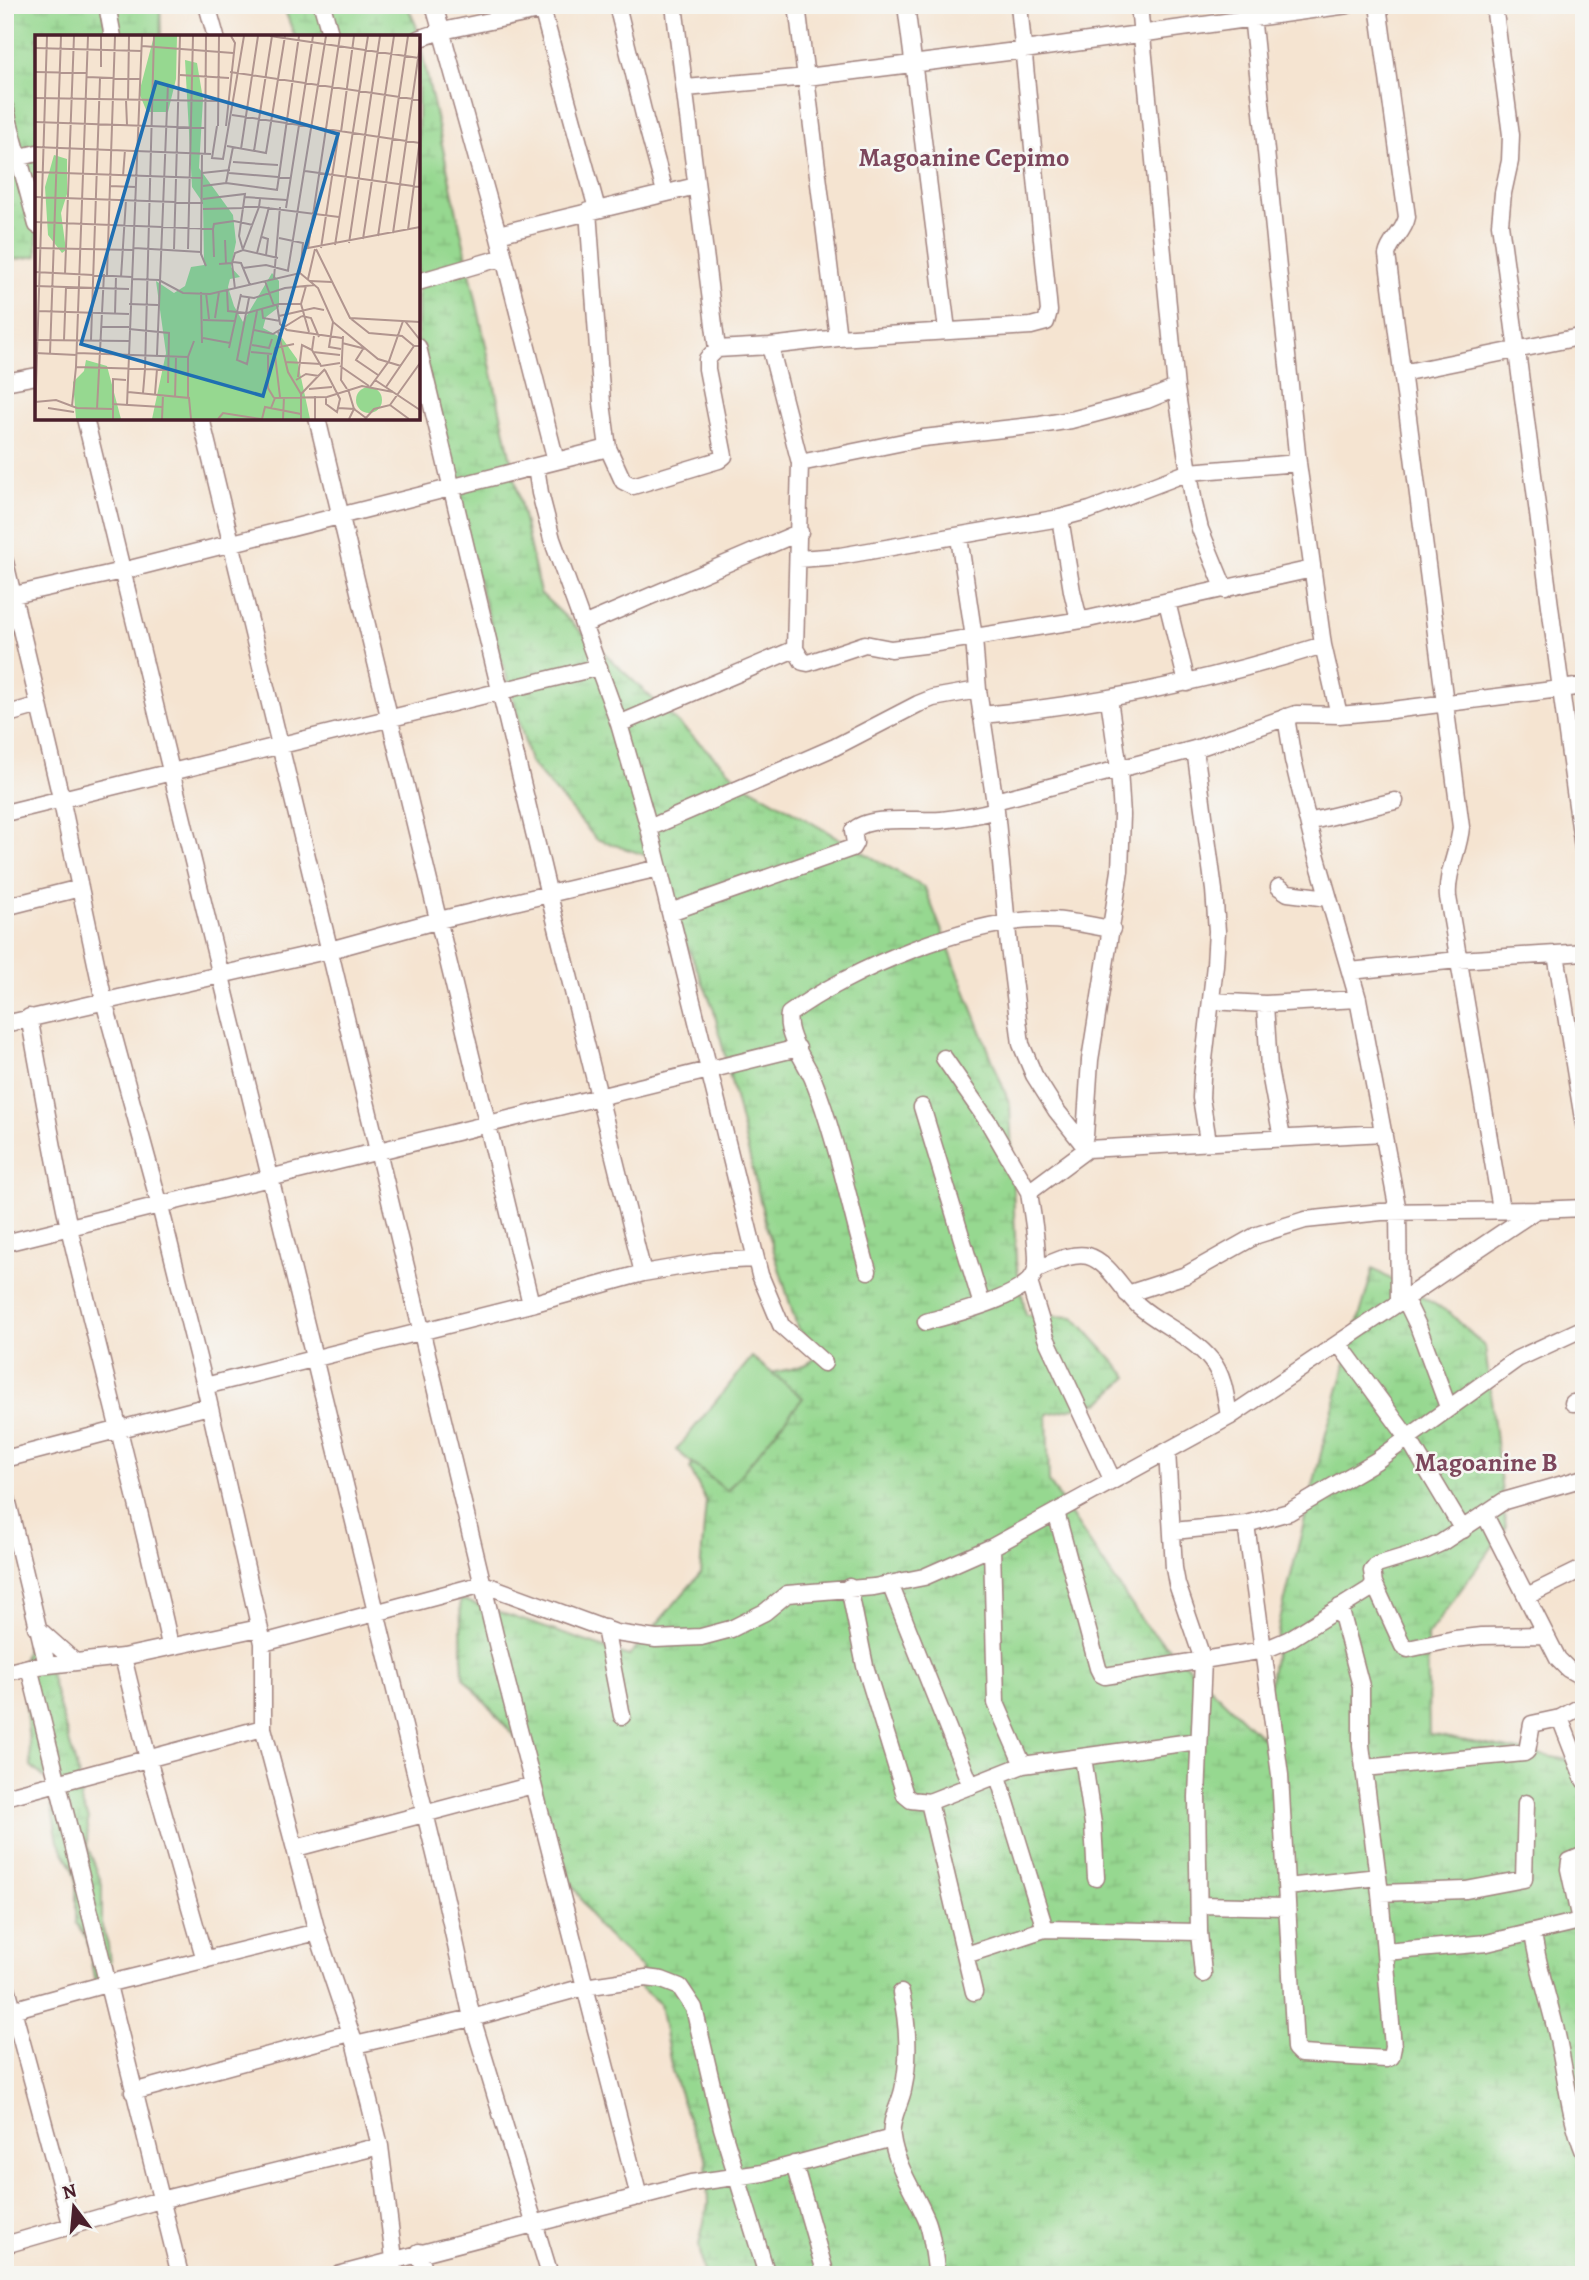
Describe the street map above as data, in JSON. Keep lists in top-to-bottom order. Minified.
{"districts":["Magoanine Cepimo","Magoanine B"],"north":"top"}
